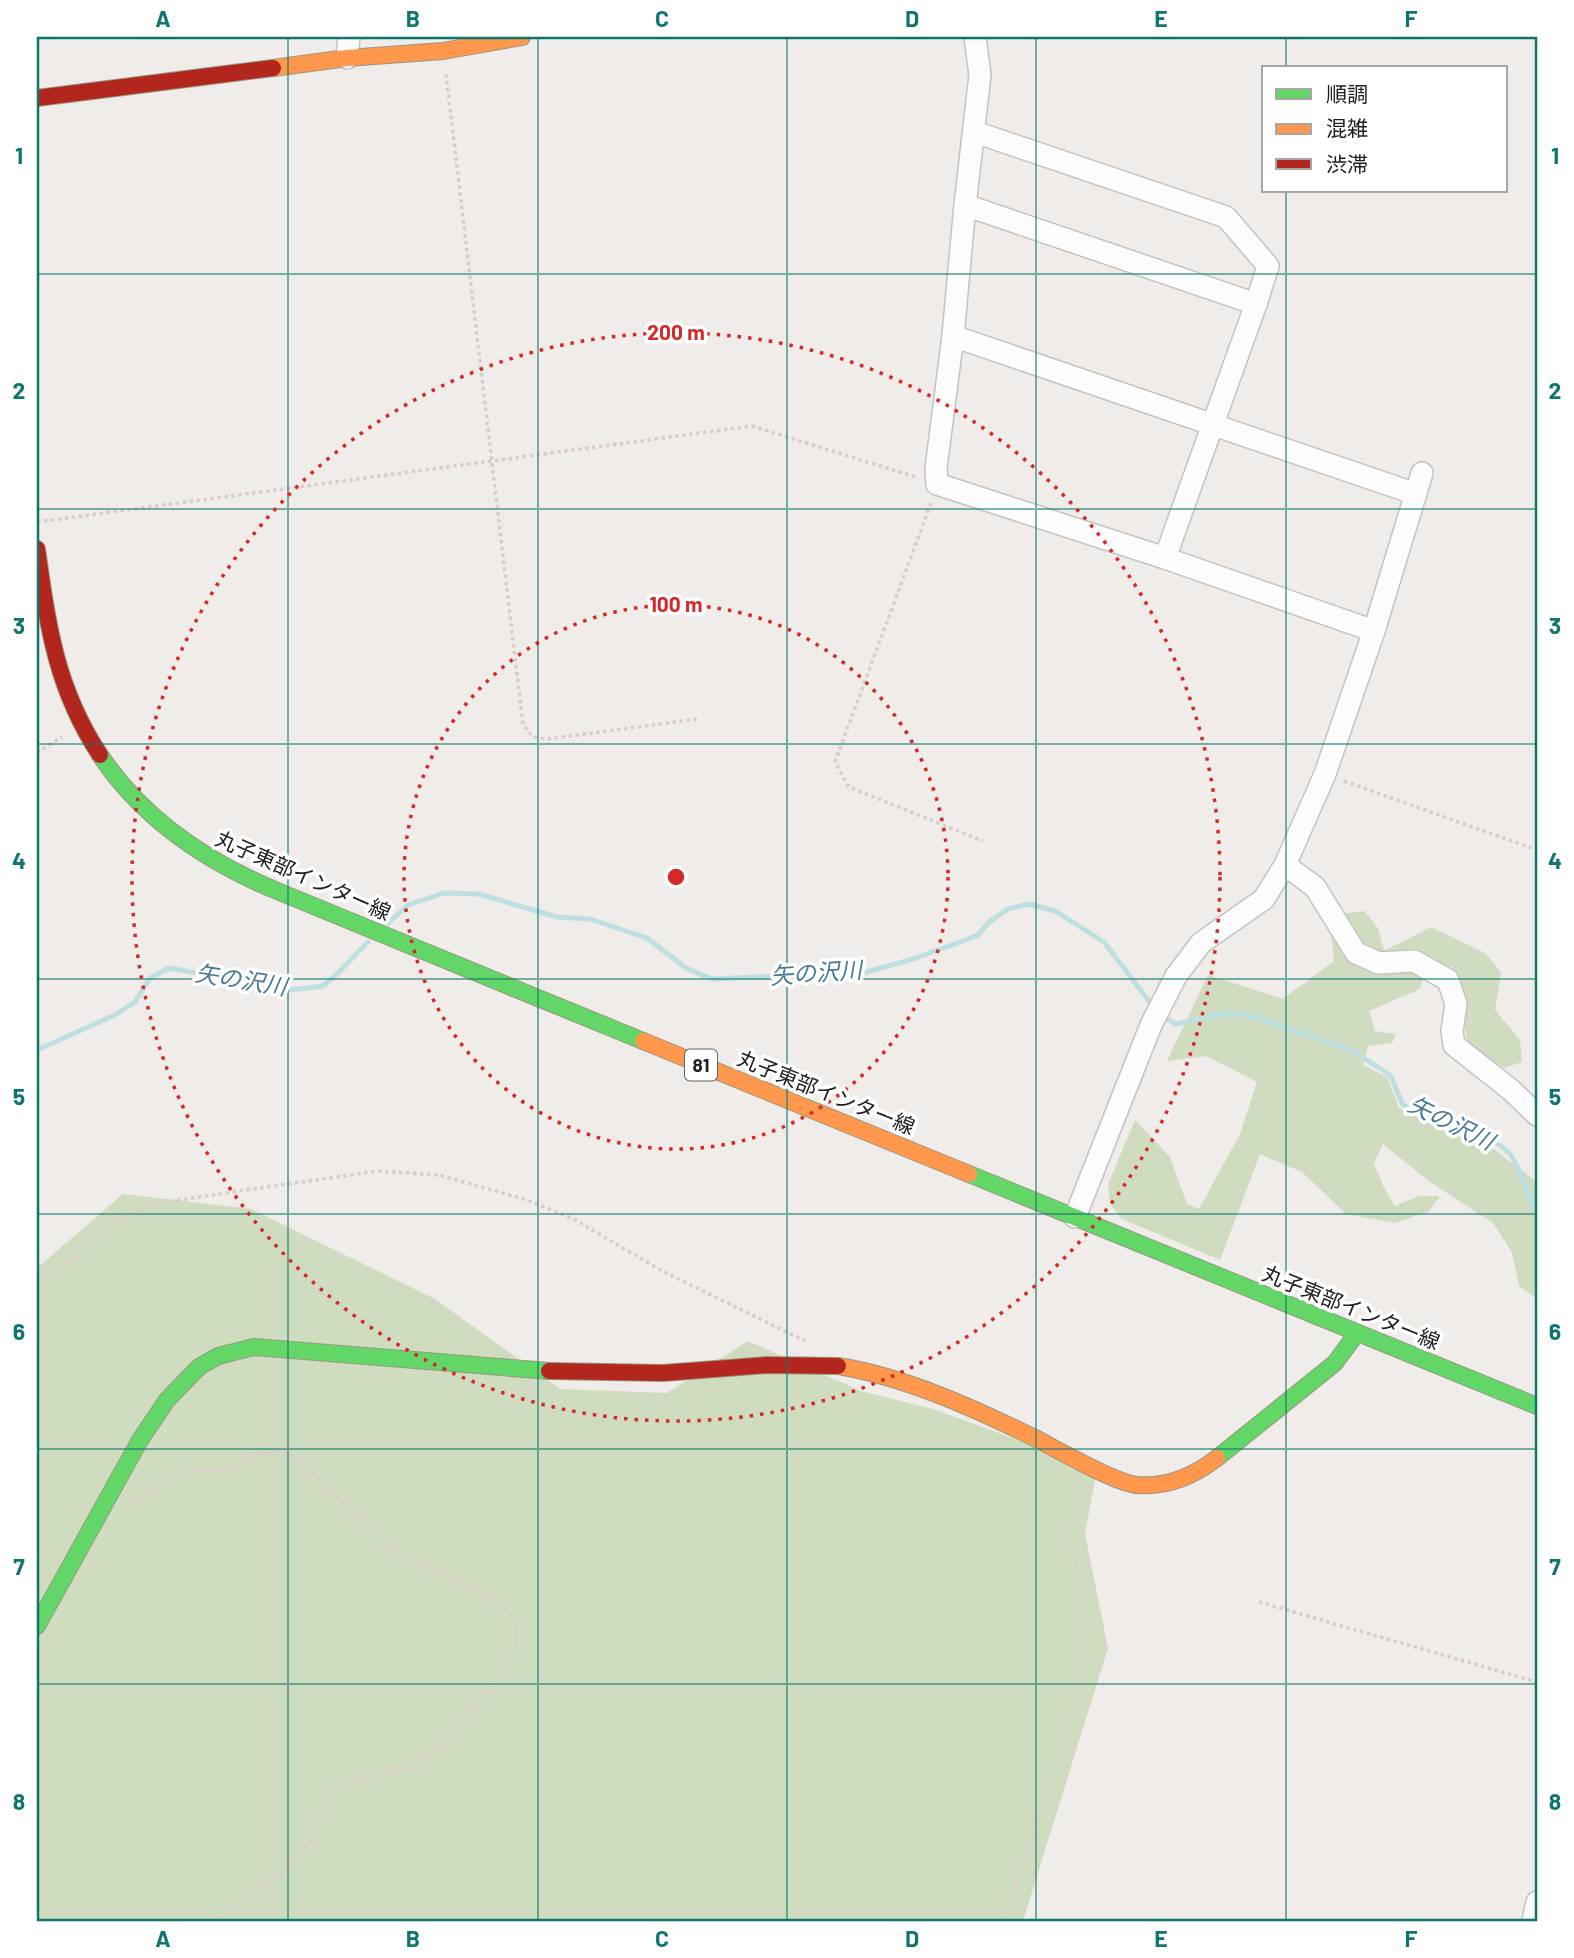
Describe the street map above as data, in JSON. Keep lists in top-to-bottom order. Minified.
{"streets":{"street":["丸子東部インター線","81"]},"water":["矢の沢川"],"legend":["順調","混雑","渋滞"],"grid":{"columns":["A","B","C","D","E","F"],"rows":["1","2","3","4","5","6","7","8"]},"rings":["200 m","100 m"]}
